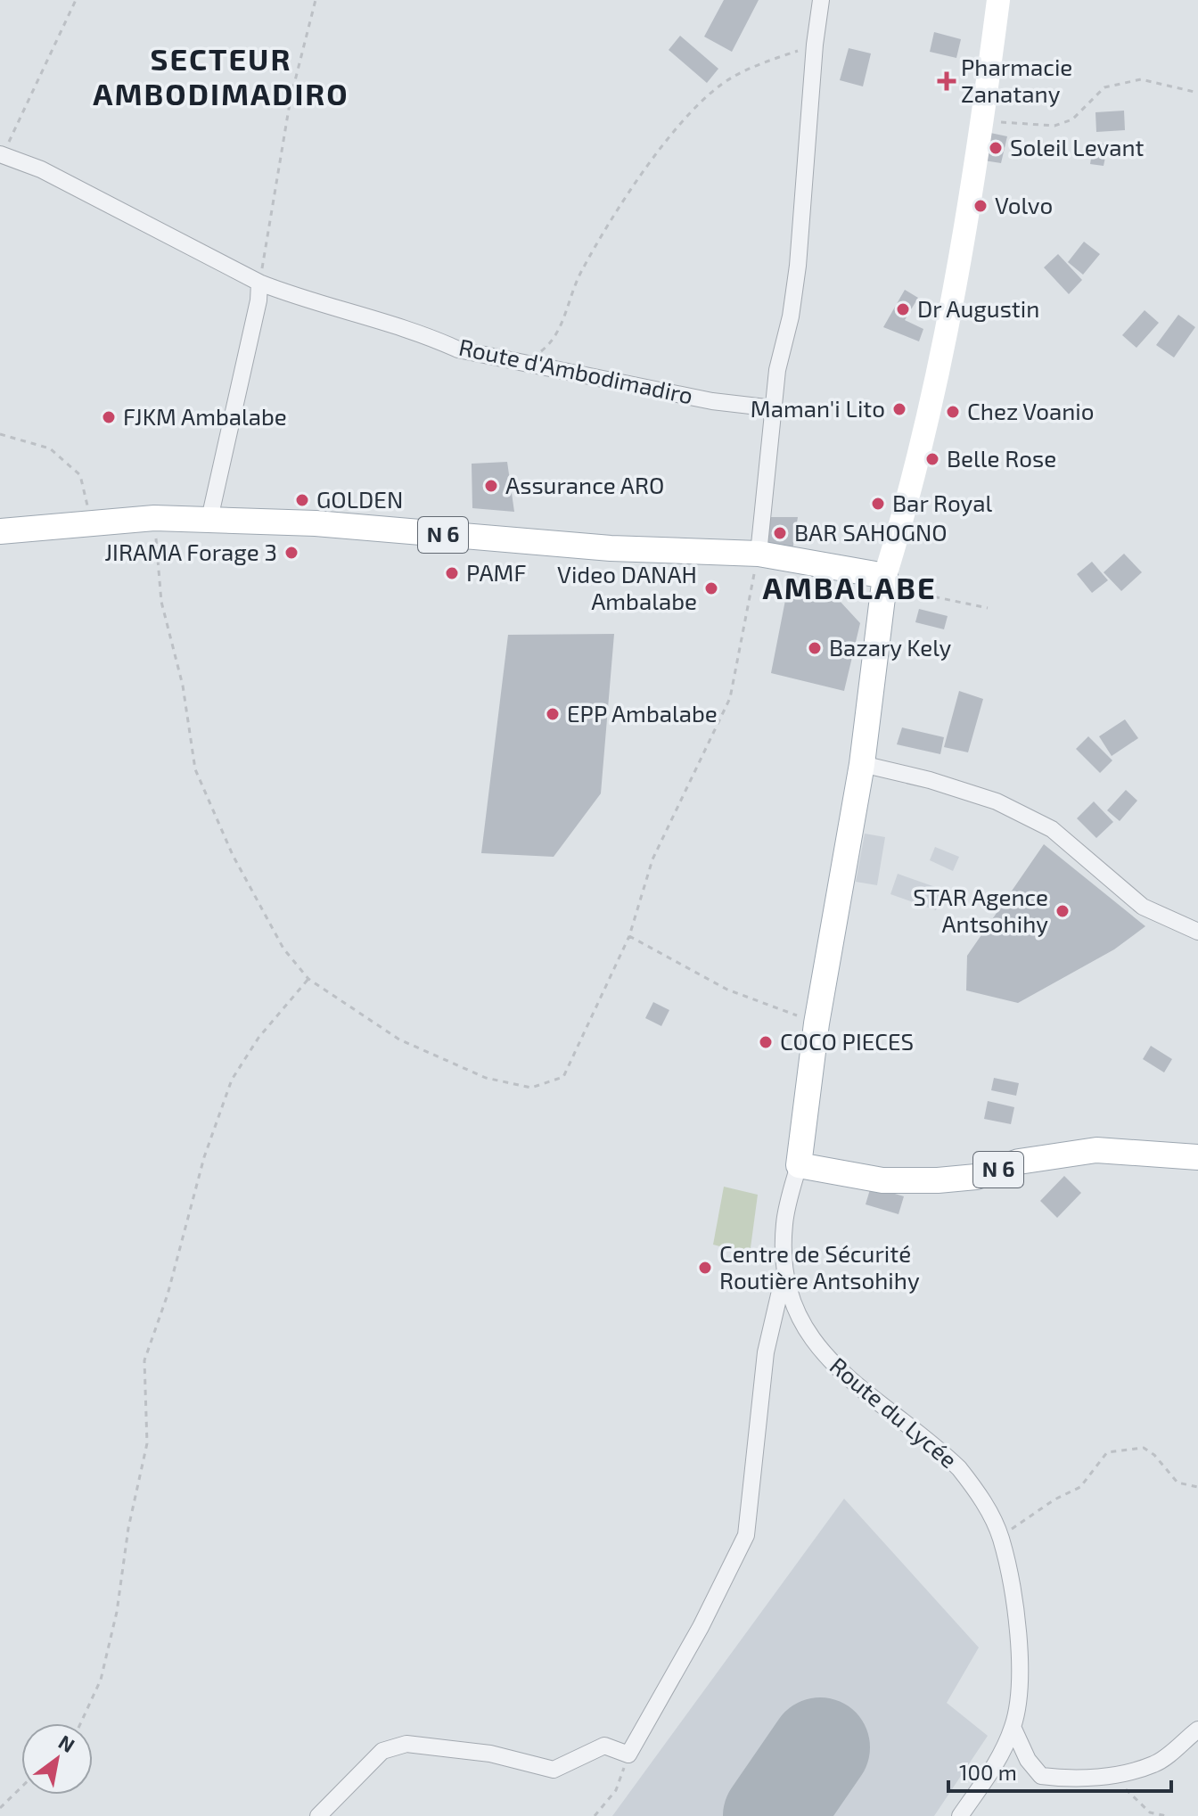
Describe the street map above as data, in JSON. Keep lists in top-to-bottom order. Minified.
{"streets":{"main road":["N 6"],"street":["Route d'Ambodimadiro","Route du Lycée"]},"crossings":[["N 6","Route du Lycée"]],"districts":["SECTEUR AMBODIMADIRO","AMBALABE"],"places":{"health":["Pharmacie Zanatany"],"other":["Soleil Levant","Volvo","Dr Augustin","Maman'i Lito","Chez Voanio","FJKM Ambalabe","Belle Rose","Assurance ARO","GOLDEN","Bar Royal","BAR SAHOGNO","JIRAMA Forage 3","PAMF","Video DANAH Ambalabe","Bazary Kely","EPP Ambalabe","STAR Agence Antsohihy","COCO PIECES","Centre de Sécurité Routière Antsohihy"]},"scale_bar":"100 m","north":"top right"}
